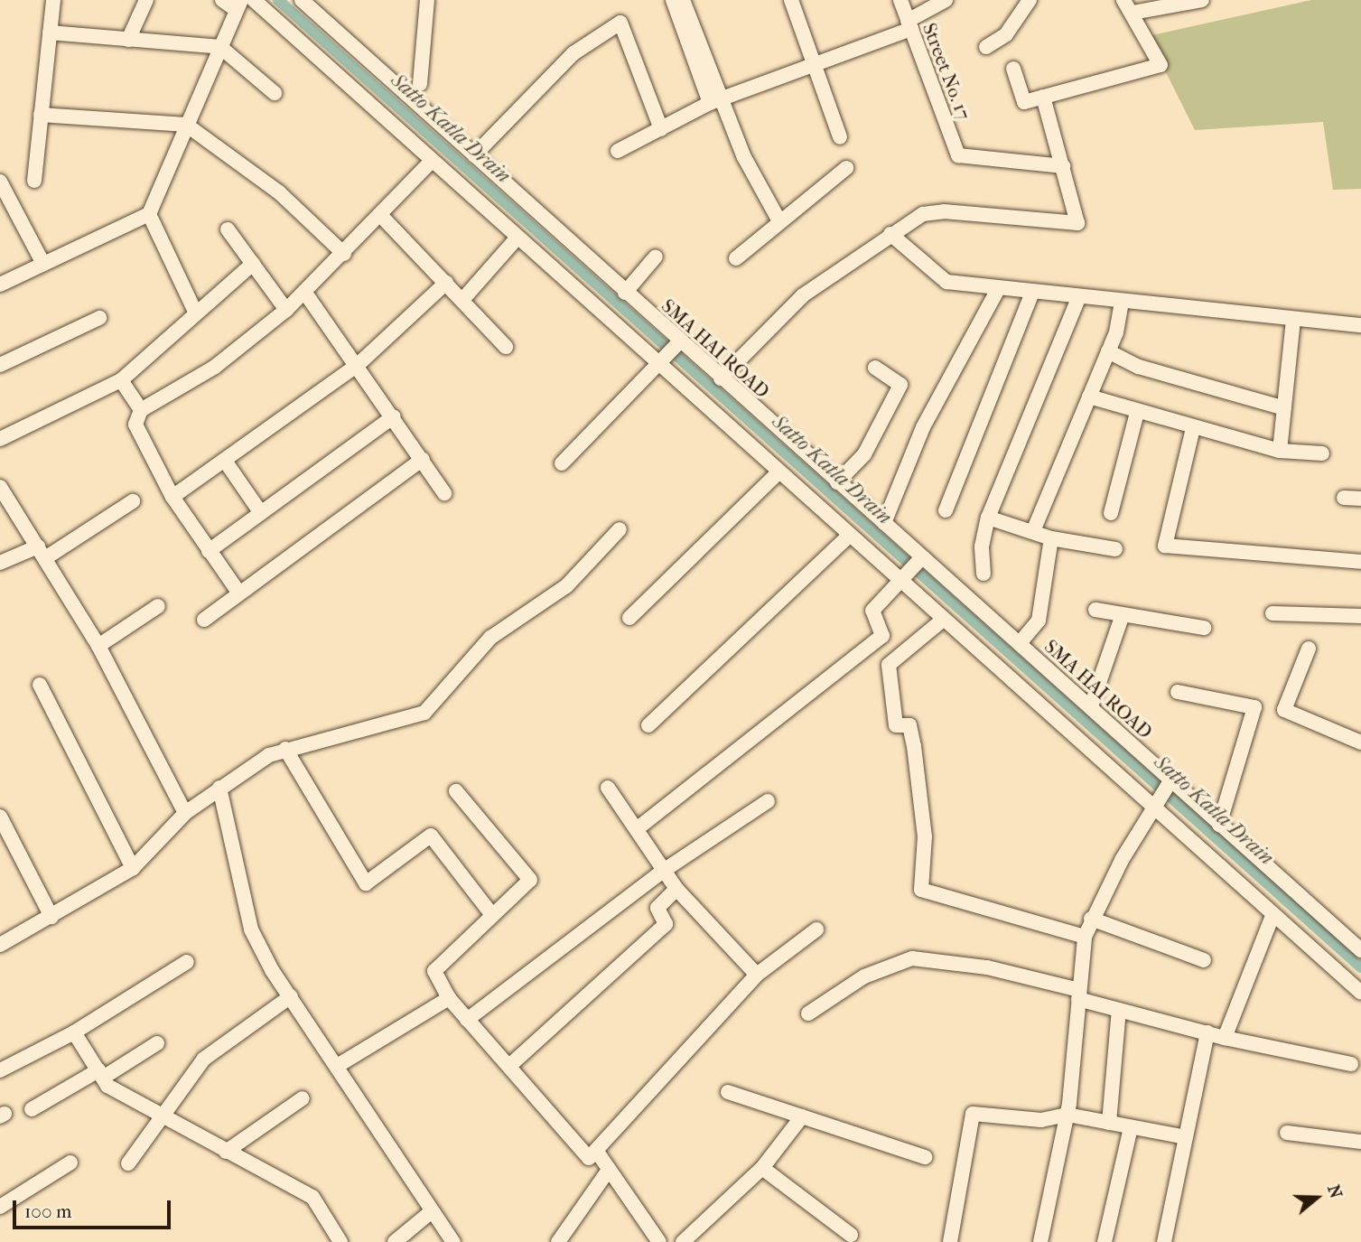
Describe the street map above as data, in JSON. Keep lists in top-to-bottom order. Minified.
{"streets":{"street":["Street No. 17","SMA HAI ROAD"]},"water":["Satto Katla Drain"],"scale_bar":"100 m","north":"right"}
